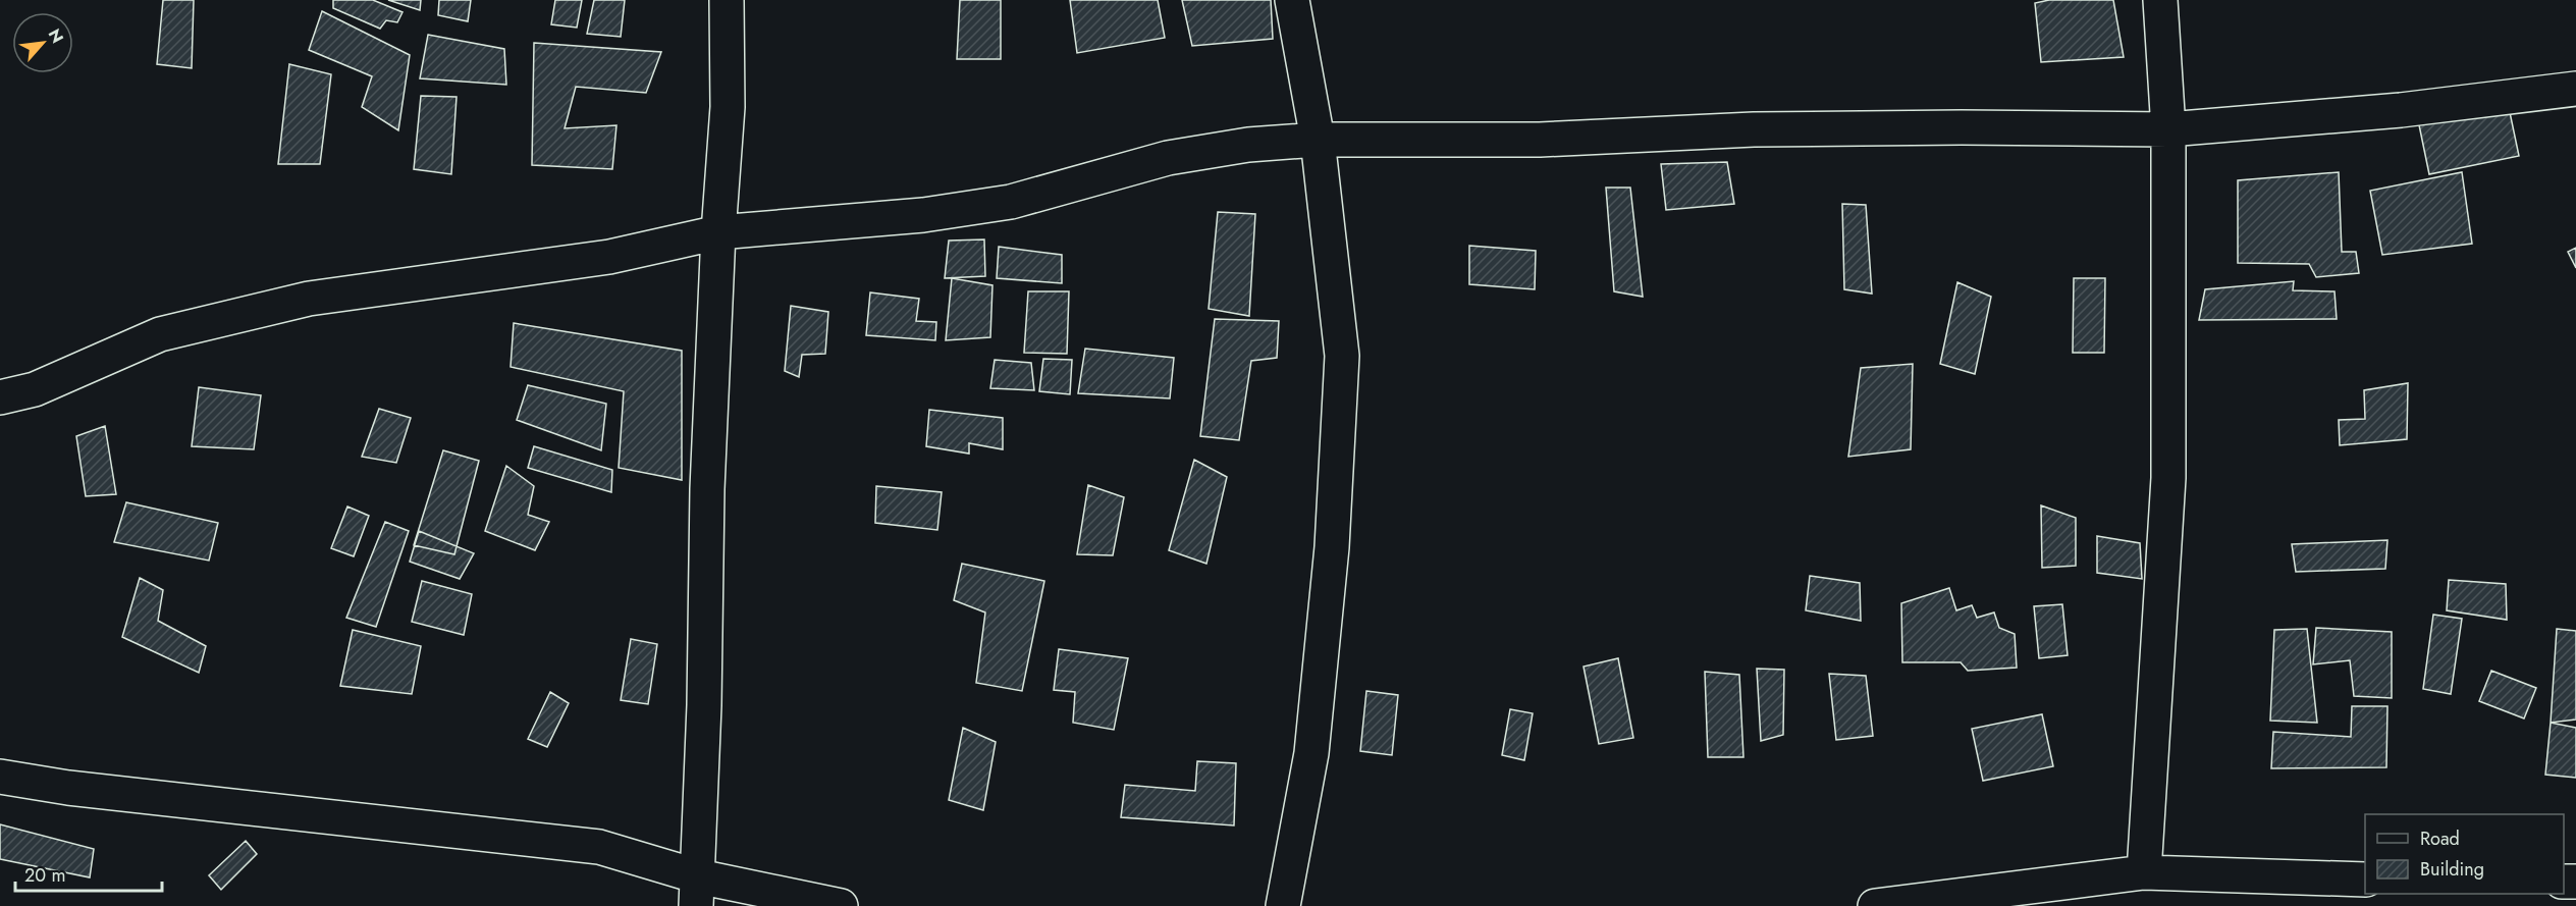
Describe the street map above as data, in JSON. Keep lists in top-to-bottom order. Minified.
{"legend":["Road","Building"],"scale_bar":"20 m","north":"top right"}
